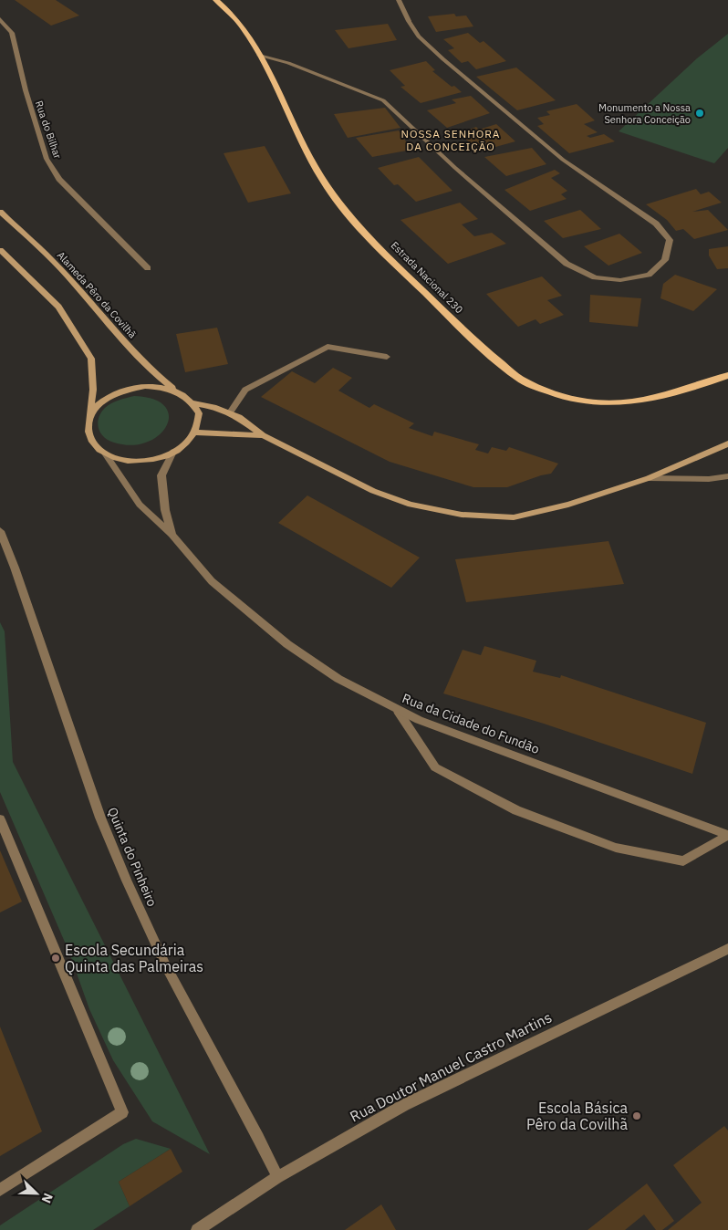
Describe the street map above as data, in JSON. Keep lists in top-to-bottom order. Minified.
{"streets":{"main road":["Estrada Nacional 230","Alameda Pêro da Covilhã"],"street":["Rua do Bilhar","Rua da Cidade do Fundão","Quinta do Pinheiro","Rua Doutor Manuel Castro Martins"]},"crossings":[["Alameda Pêro da Covilhã","Rua da Cidade do Fundão"],["Quinta do Pinheiro","Rua Doutor Manuel Castro Martins"]],"districts":["NOSSA SENHORA DA CONCEIÇÃO"],"places":["Monumento a Nossa Senhora Conceição","Escola Secundária Quinta das Palmeiras","Escola Básica Pêro da Covilhã"],"north":"bottom right"}
